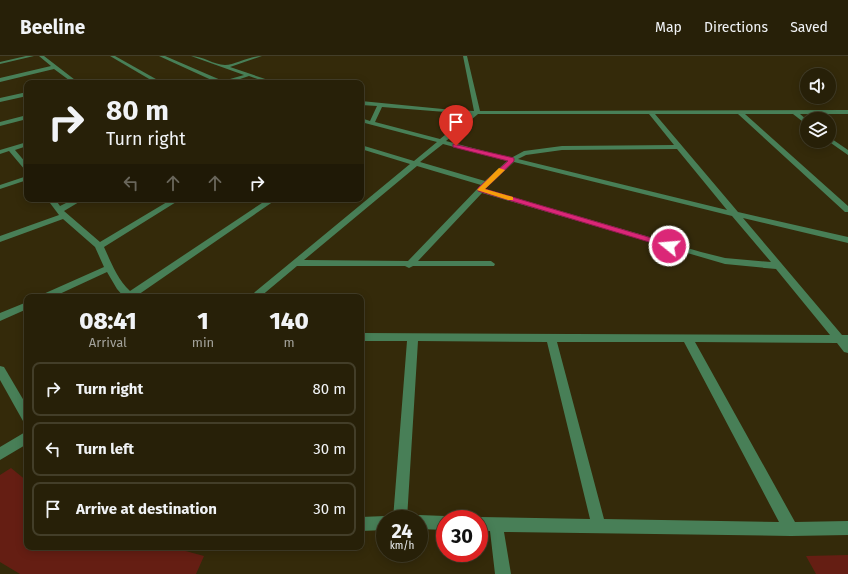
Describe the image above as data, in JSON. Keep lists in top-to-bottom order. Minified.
{"page":{"header":"Beeline","nav":["Map","Directions","Saved"],"turn":["80 m","Turn right"],"eta":["08:41","Arrival","1","min","140","m"],"list":[{"name":"Turn right","value":"80 m"},{"name":"Turn left","value":"30 m"},{"name":"Arrive at destination","value":"30 m"}],"speed":"24 km/h","limit":"30"}}
